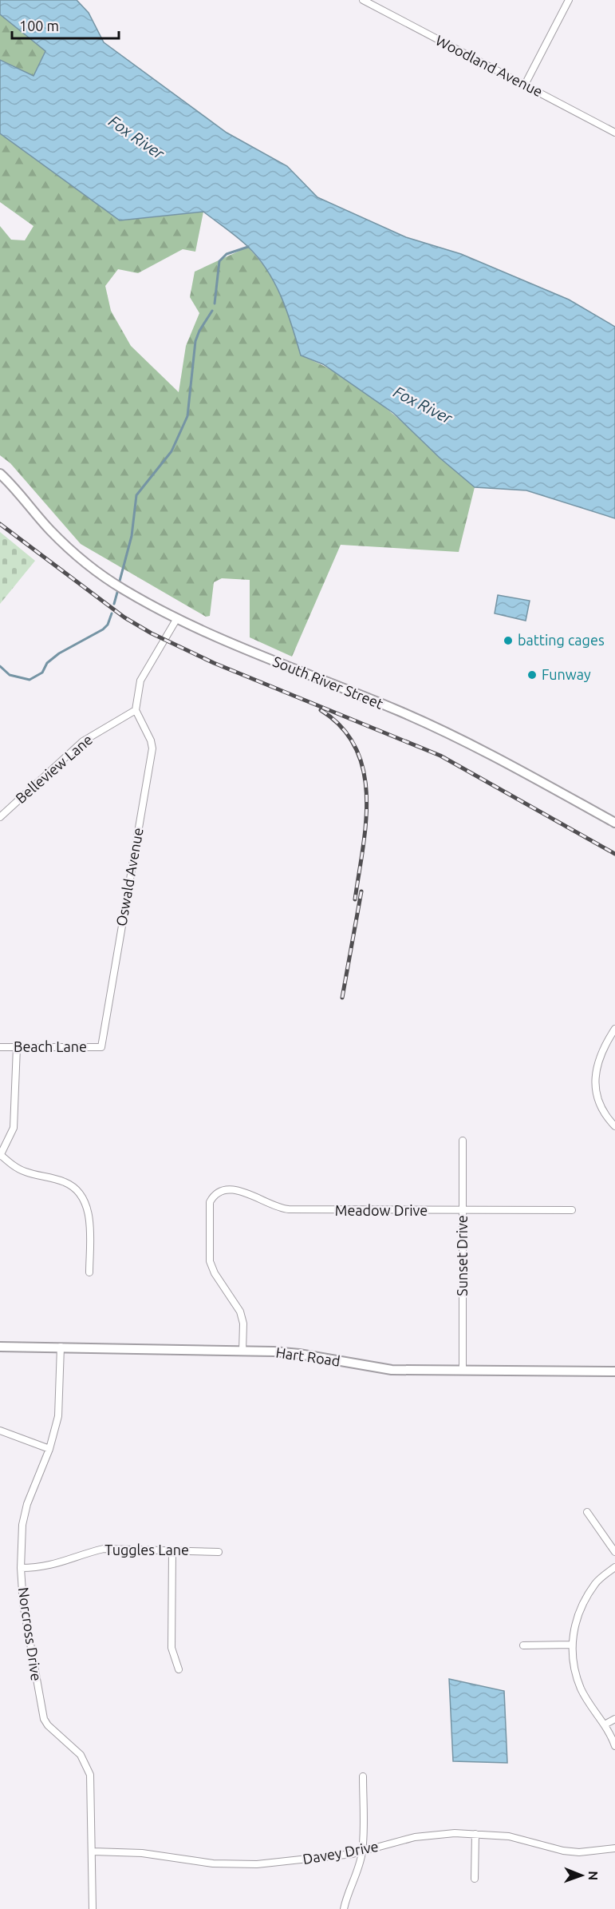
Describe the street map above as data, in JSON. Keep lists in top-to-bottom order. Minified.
{"streets":{"main road":["South River Street","Hart Road"],"street":["Woodland Avenue","Belleview Lane","Oswald Avenue","Beach Lane","Meadow Drive","Sunset Drive","Tuggles Lane","Norcross Drive","Davey Drive"]},"crossings":[["Belleview Lane","Oswald Avenue"],["Oswald Avenue","Beach Lane"],["Meadow Drive","Sunset Drive"],["Meadow Drive","Hart Road"],["Sunset Drive","Hart Road"],["Hart Road","Norcross Drive"],["Tuggles Lane","Norcross Drive"],["Norcross Drive","Davey Drive"]],"water":["Fox River"],"places":["batting cages","Funway"],"scale_bar":"100 m","north":"right"}
